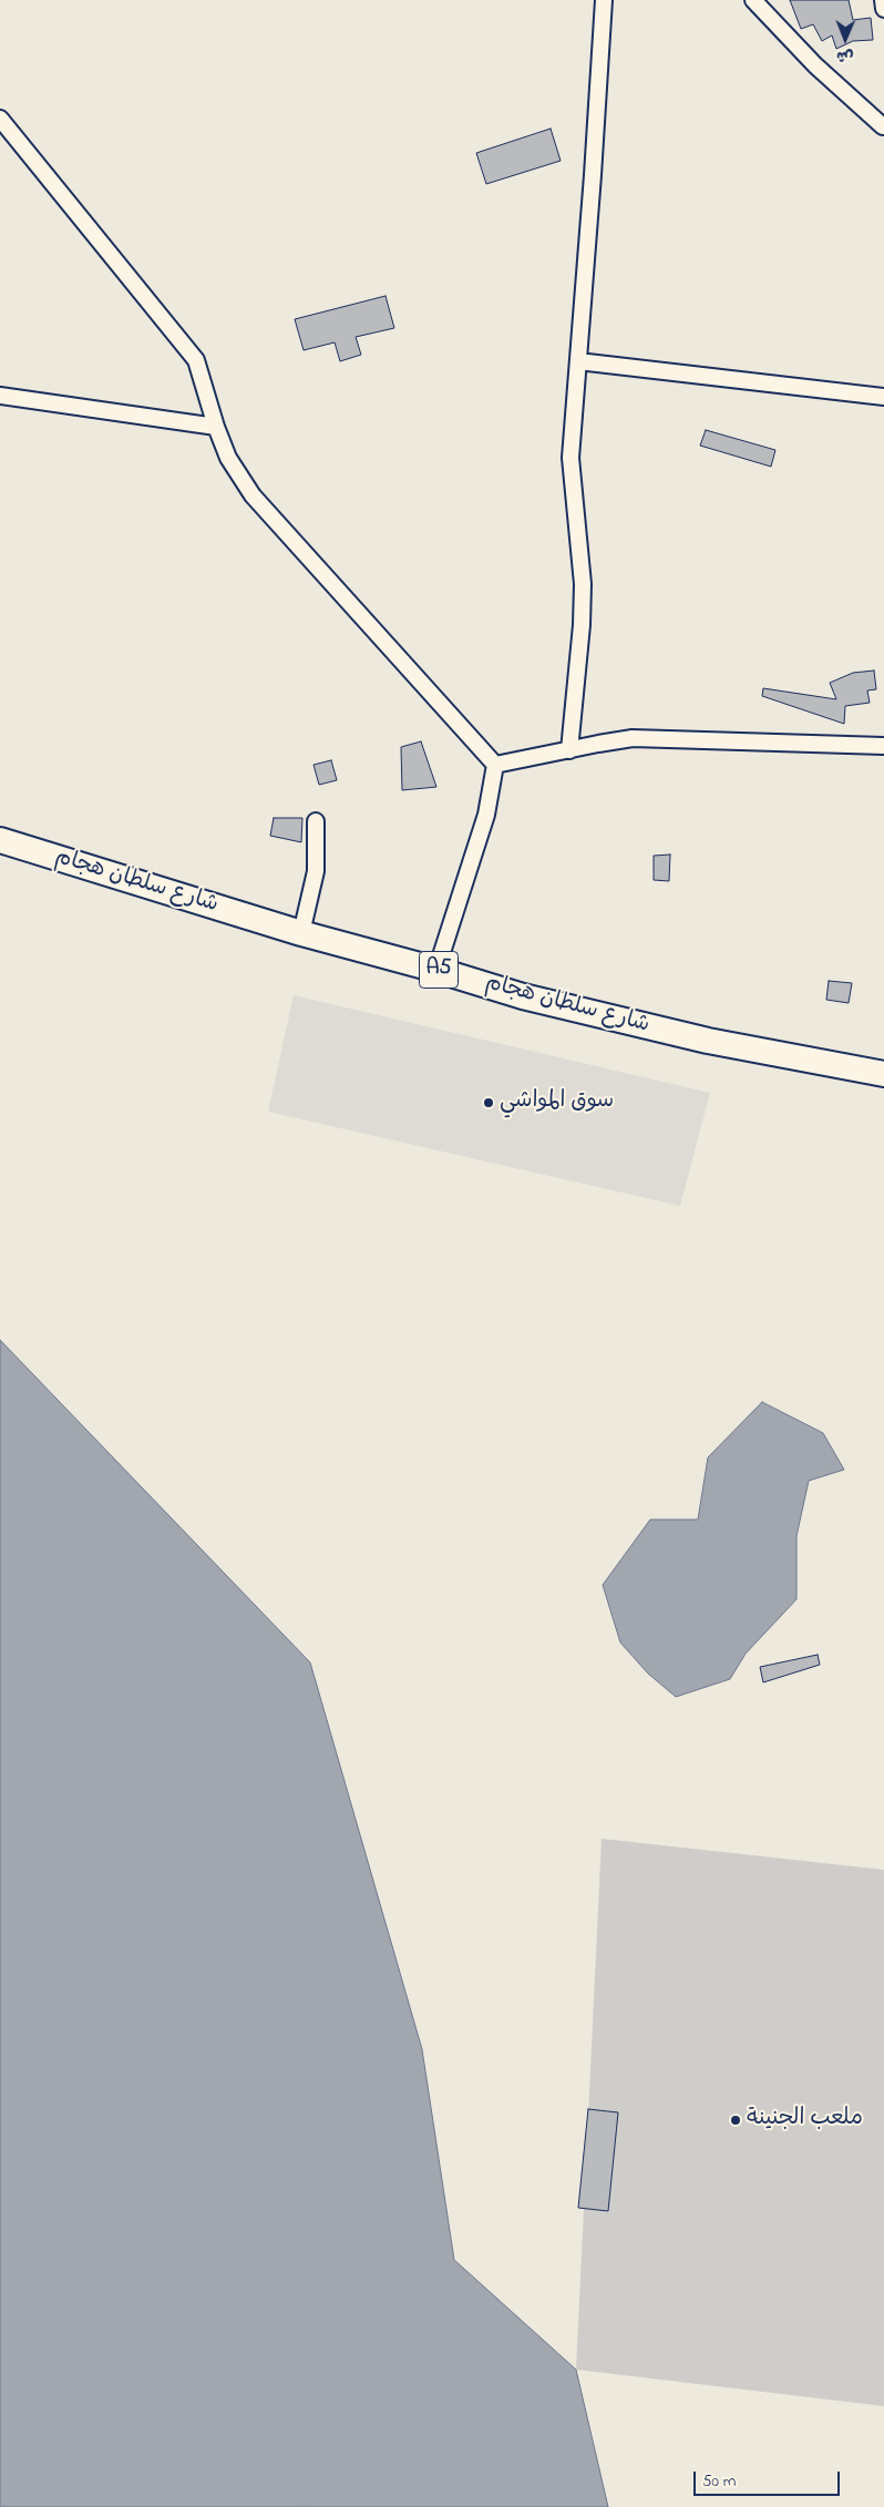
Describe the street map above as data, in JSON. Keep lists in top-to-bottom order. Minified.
{"streets":{"highway":["شارع سلطان هجام","A5"]},"places":["سوق المواشي","ملعب الجنينة"],"scale_bar":"50 m","north":"bottom"}
